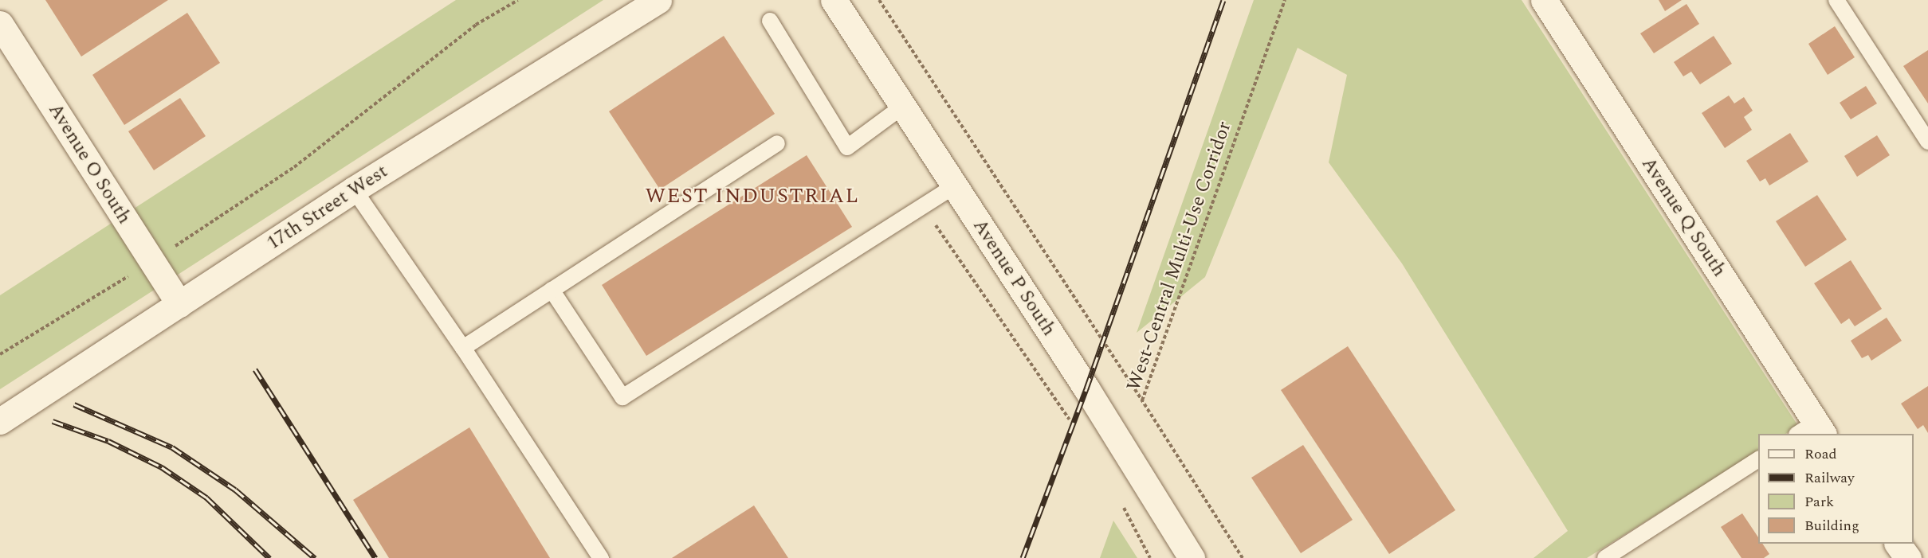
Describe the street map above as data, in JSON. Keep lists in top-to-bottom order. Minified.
{"streets":{"street":["Avenue O South","17th Street West","Avenue Q South","Avenue P South"],"path":["West-Central Multi-Use Corridor"]},"crossings":[["Avenue O South","17th Street West"]],"districts":["WEST INDUSTRIAL"],"legend":["Road","Railway","Park","Building"]}
